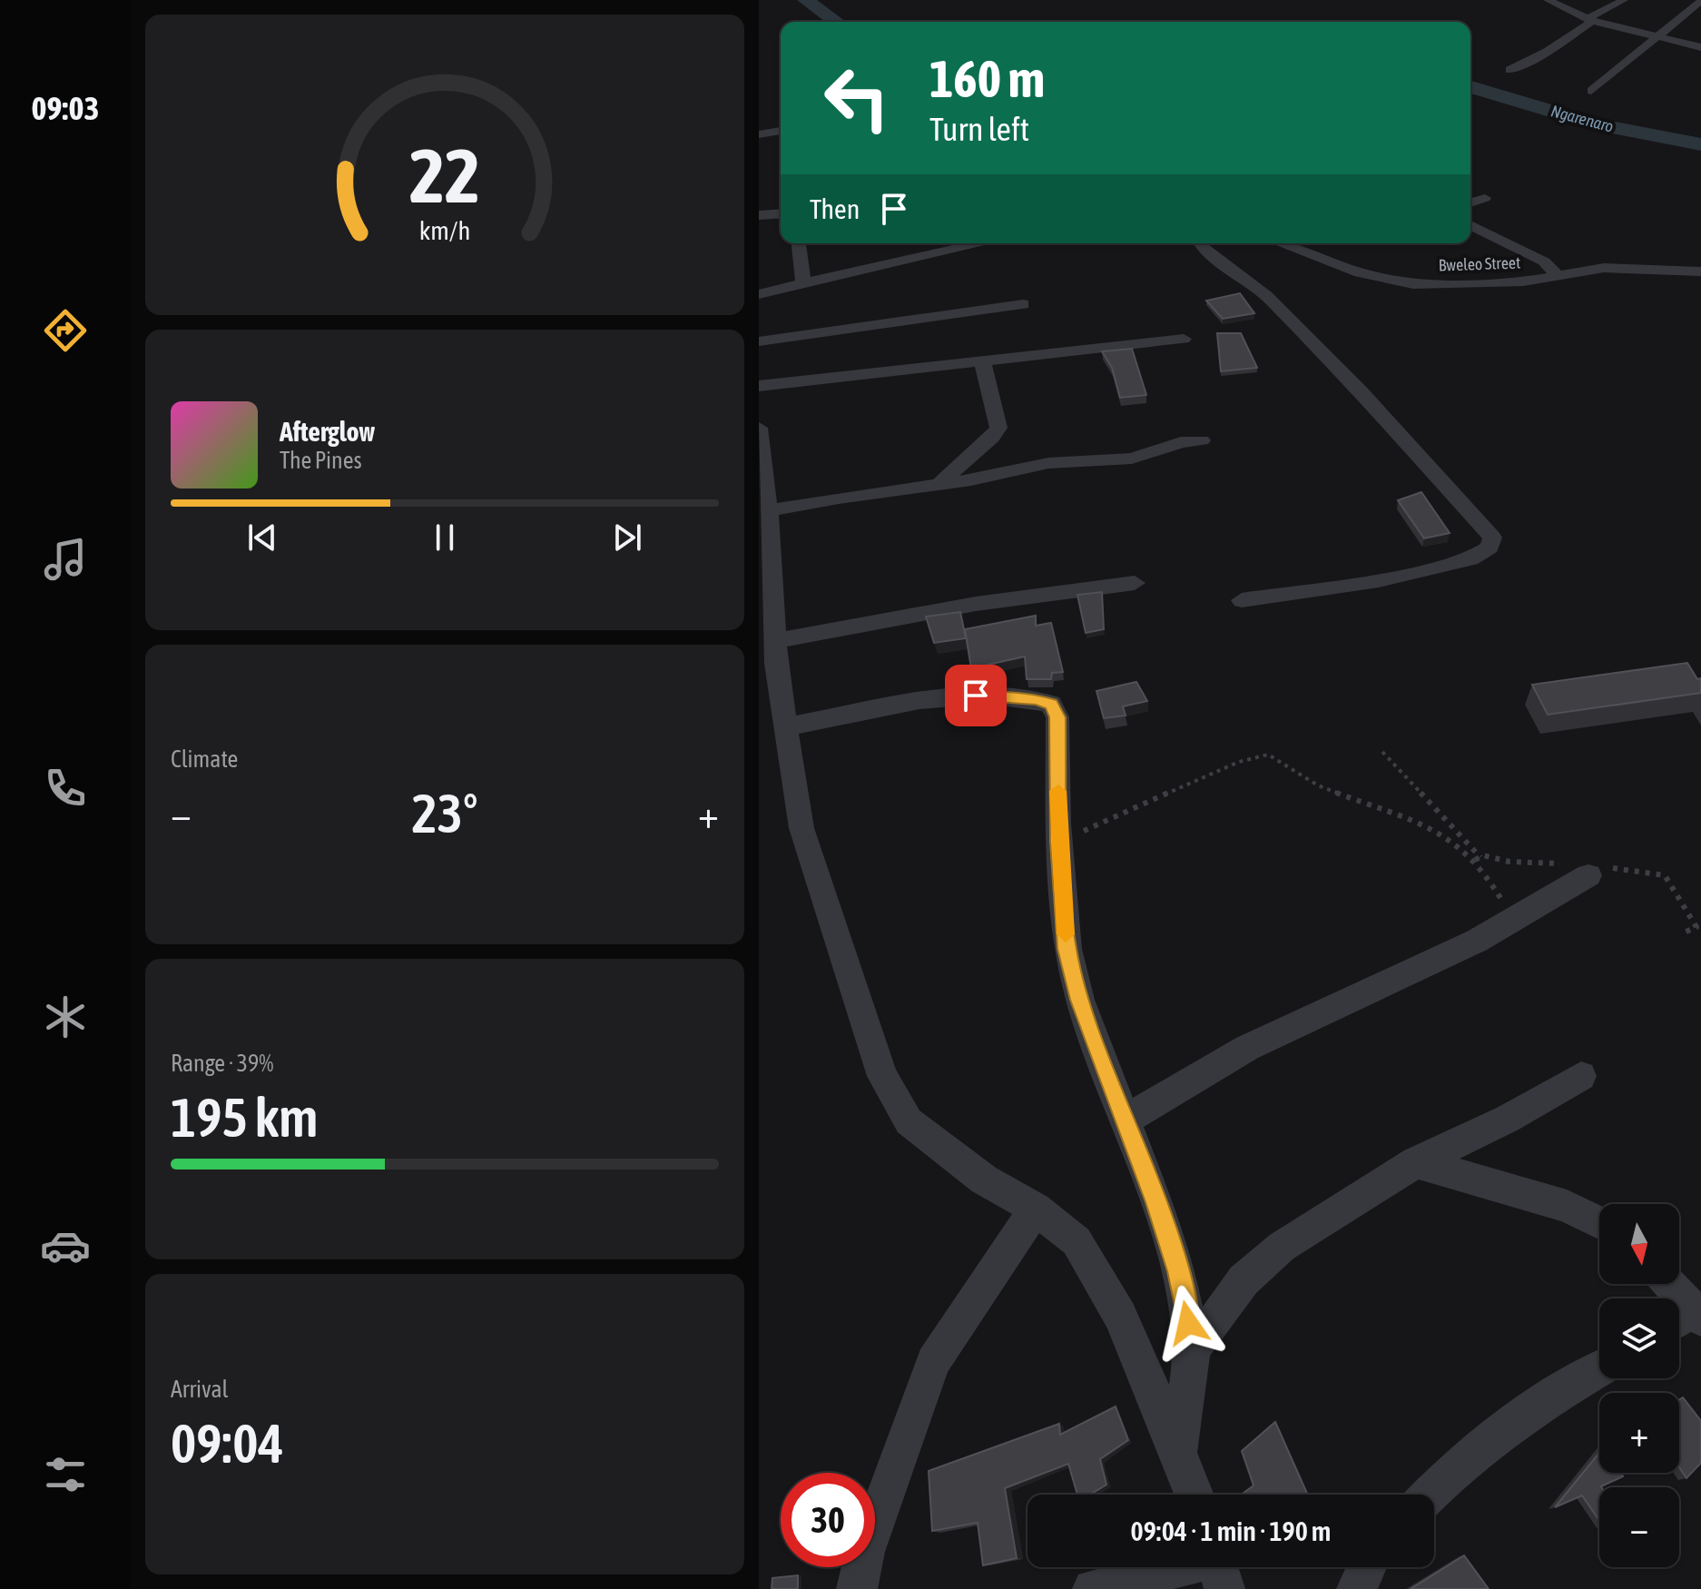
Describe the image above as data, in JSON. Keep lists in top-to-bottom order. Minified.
{"streets":{"street":["Bweleo Street"]},"water":["Ngarenaro"],"north":"bottom","page":{"tabs":"09:03","turn":["160 m","Turn left"],"then":"Then","song":["Afterglow","The Pines"],"tile":["Climate",["Range · 39%","195 km"],["Arrival","09:04"]],"heat":["−","23°","+"],"map_buttons":["+","−"],"limit":"30","trip":"09:04 · 1 min · 190 m","gauge":["22","km/h"]}}
